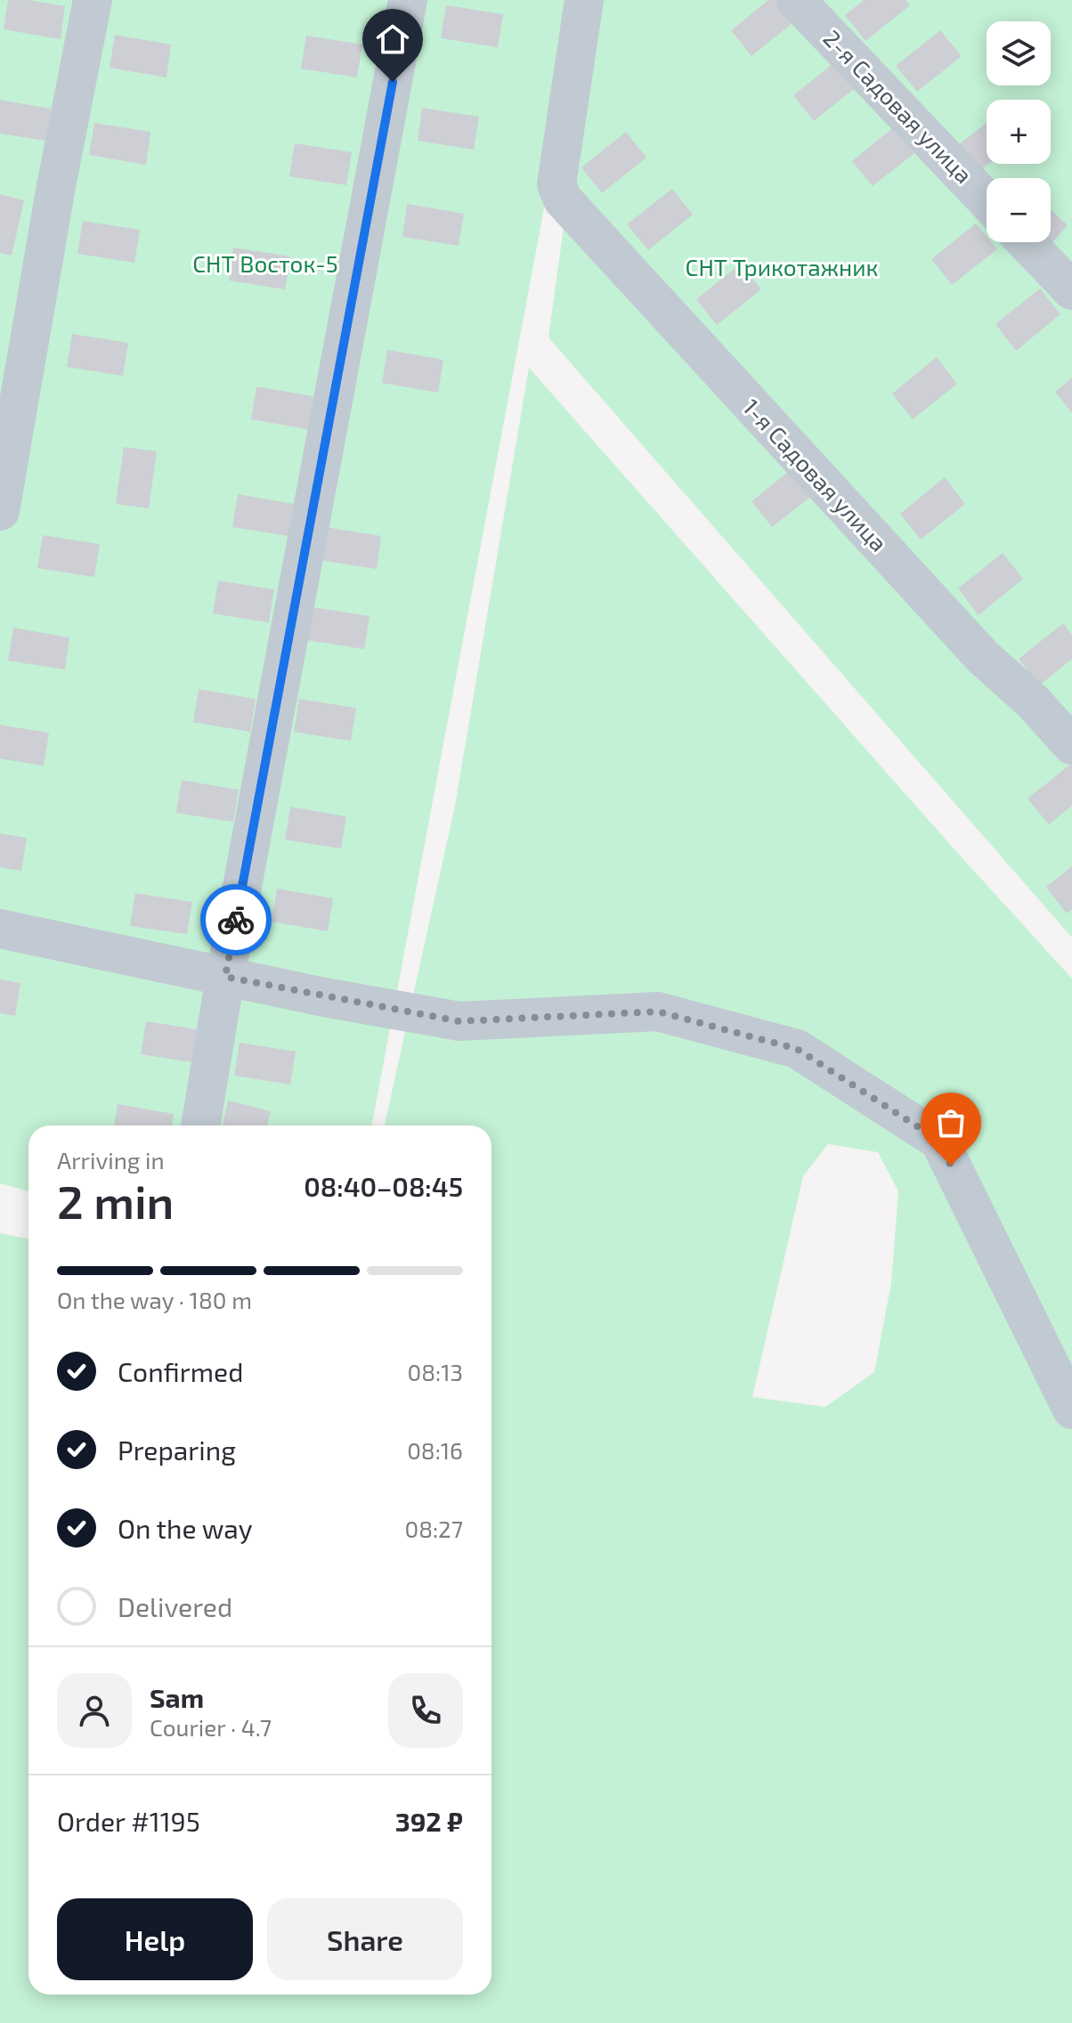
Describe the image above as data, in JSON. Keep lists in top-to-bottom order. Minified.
{"streets":{"street":["2-я Садовая улица","1-я Садовая улица"]},"parks":["СНТ Восток-5","СНТ Трикотажник"],"page":{"map_buttons":["+","−"],"heading":["2 min","Arriving in","08:40–08:45"],"panel":["Sam","Courier · 4.7","Order #1195","392 ₽"],"bar":"On the way · 180 m","list":[["Confirmed","08:13"],["Preparing","08:16"],["On the way","08:27"],"Delivered"],"buttons":["Help","Share"]}}
